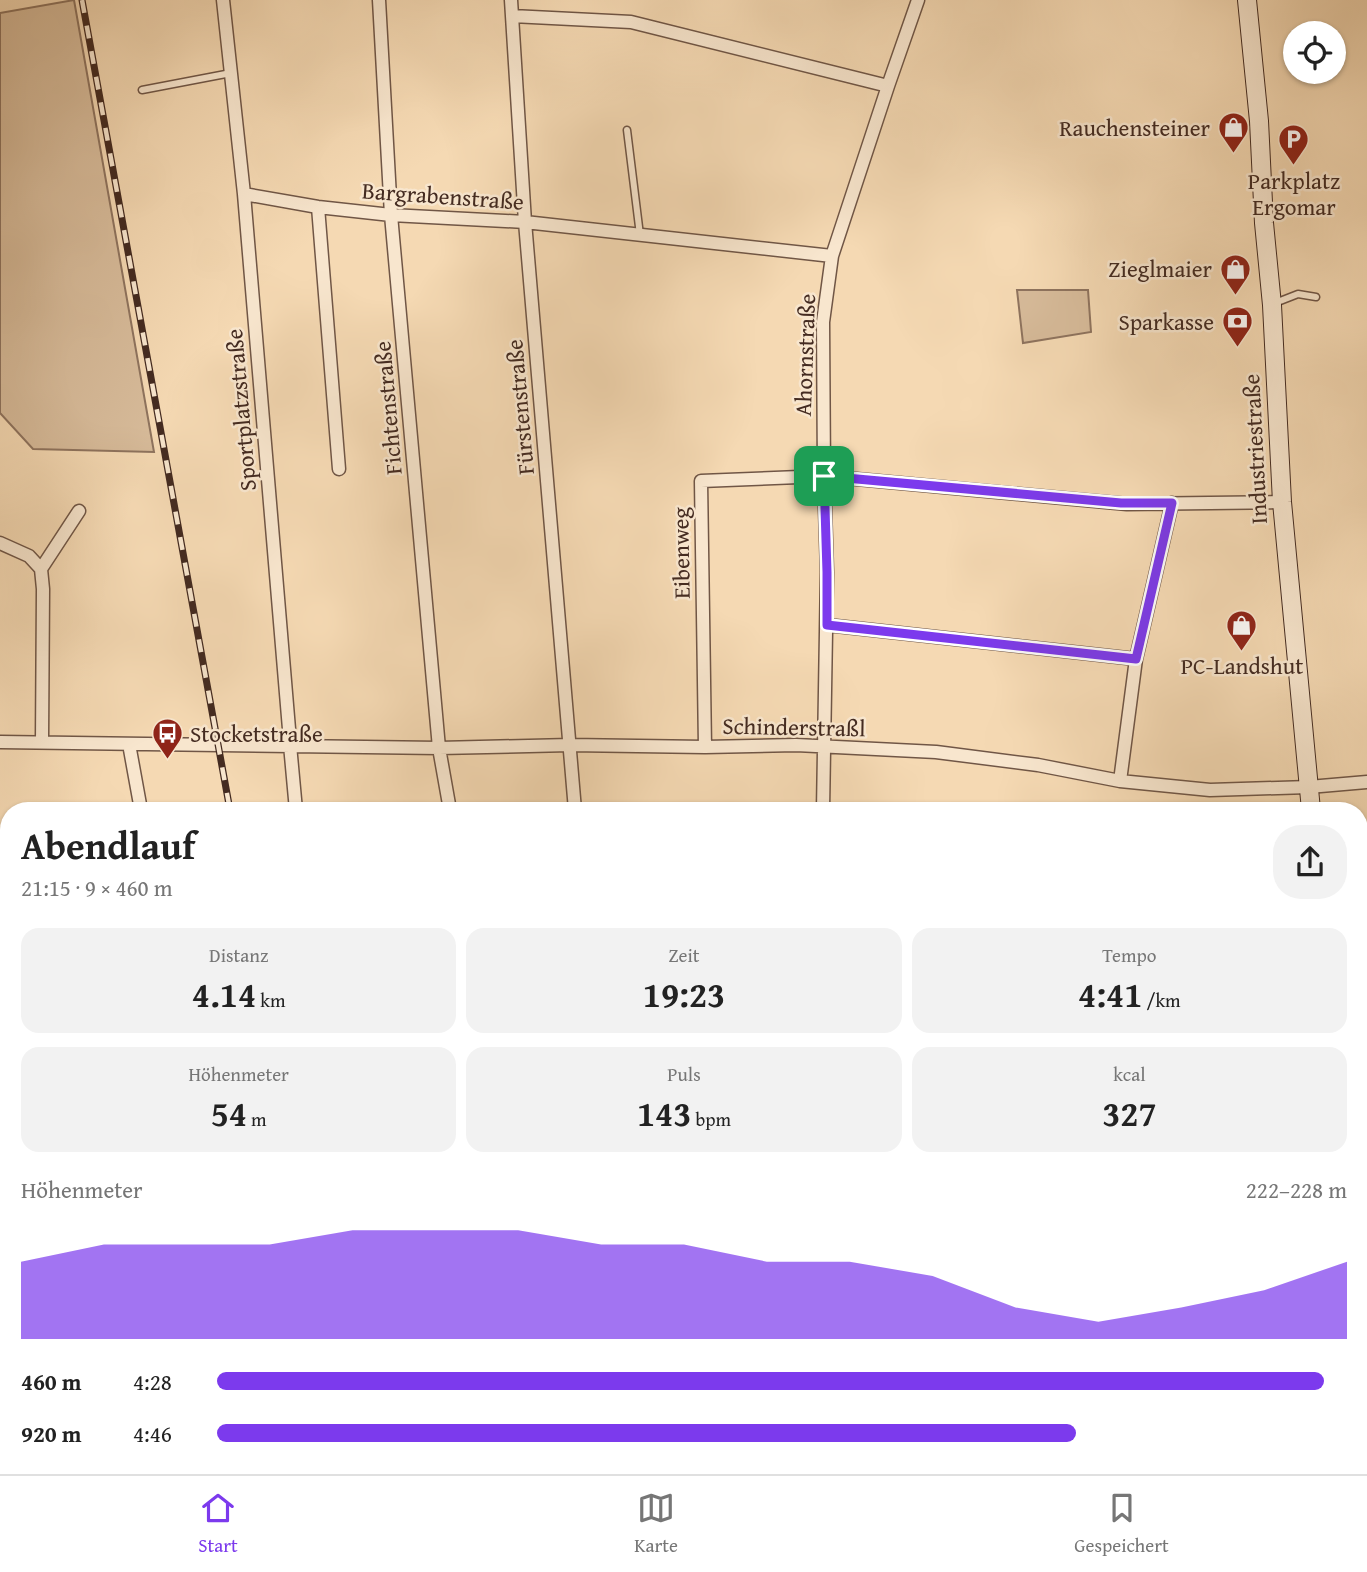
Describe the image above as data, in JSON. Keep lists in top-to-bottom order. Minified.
{"streets":{"street":["Bargrabenstraße","Ahornstraße","Fürstenstraße","Fichtenstraße","Sportplatzstraße","Industriestraße","Eibenweg","Schinderstraßl"]},"crossings":[["Bargrabenstraße","Ahornstraße"],["Bargrabenstraße","Fürstenstraße"],["Bargrabenstraße","Fichtenstraße"],["Bargrabenstraße","Sportplatzstraße"],["Ahornstraße","Eibenweg"],["Ahornstraße","Schinderstraßl"],["Fürstenstraße","Schinderstraßl"],["Fichtenstraße","Schinderstraßl"],["Sportplatzstraße","Schinderstraßl"],["Industriestraße","Schinderstraßl"],["Eibenweg","Schinderstraßl"]],"places":{"shop":["Rauchensteiner","Zieglmaier","PC-Landshut"],"parking":["Parkplatz Ergomar"],"bank":["Sparkasse"],"bus stop":["Stocketstraße"]},"page":{"heading":["Abendlauf","21:15 · 9 × 460 m"],"stats":[["Distanz","4.14 km"],["Zeit","19:23"],["Tempo","4:41 /km"],["Höhenmeter","54 m"],["Puls","143 bpm"],["kcal","327"]],"chart":["Höhenmeter","222–228 m"],"list":[{"name":"460 m","note":"4:28"},{"name":"920 m","note":"4:46"}],"tabs":["Start","Karte","Gespeichert"]}}
